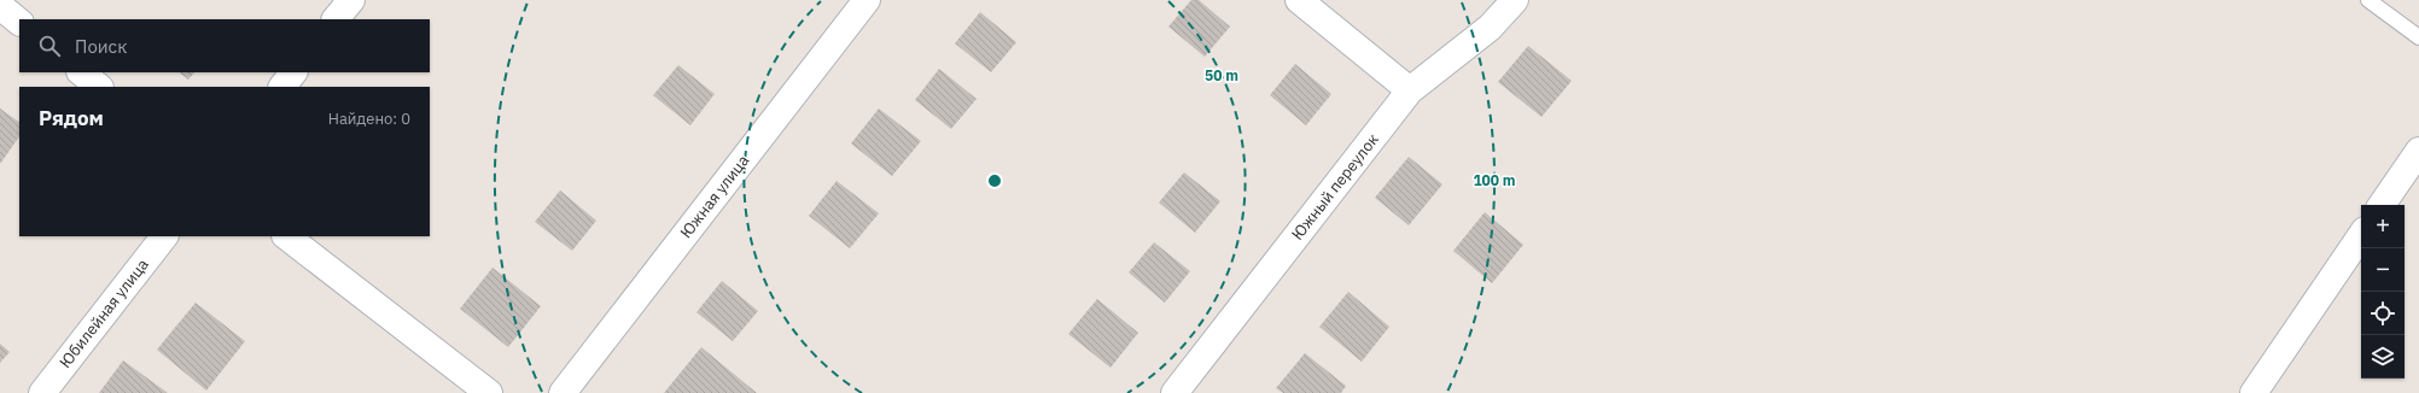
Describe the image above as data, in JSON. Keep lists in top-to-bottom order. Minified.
{"streets":{"street":["Южный переулок","Южная улица","Юбилейная улица"]},"page":{"search":"Поиск","heading":["Рядом","Найдено: 0"],"map_buttons":["+","−"]},"rings":["50 m","100 m"]}
